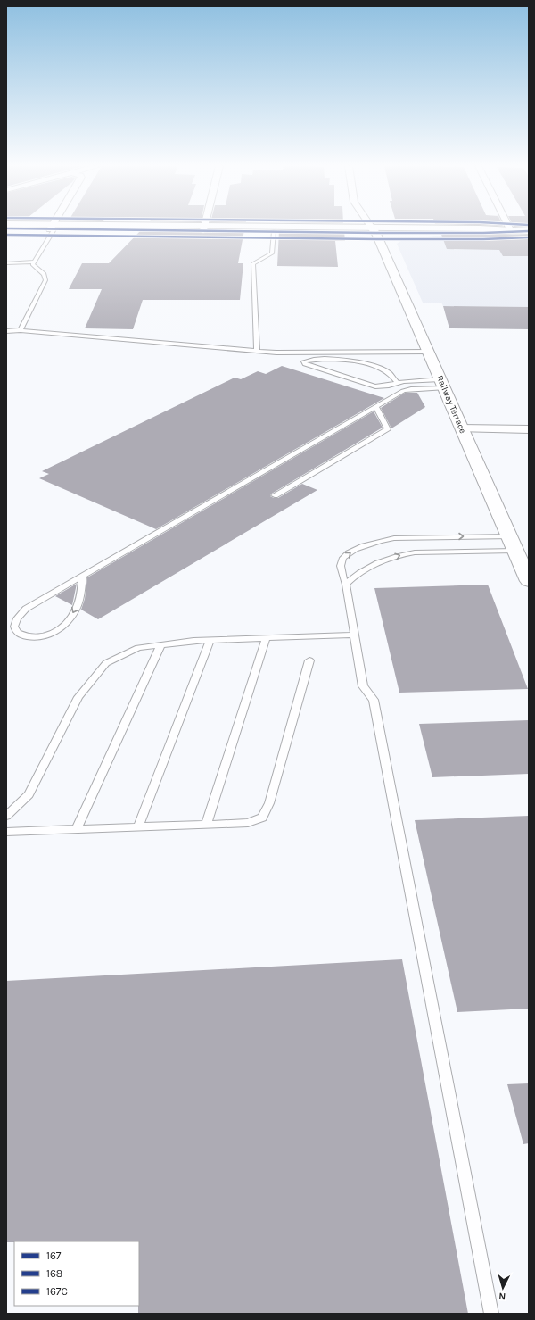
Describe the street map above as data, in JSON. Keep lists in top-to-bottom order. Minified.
{"streets":{"main road":["Railway Terrace"]},"lines":["transit line 167","transit line 168"],"legend":["167","168","167C"],"north":"bottom"}
